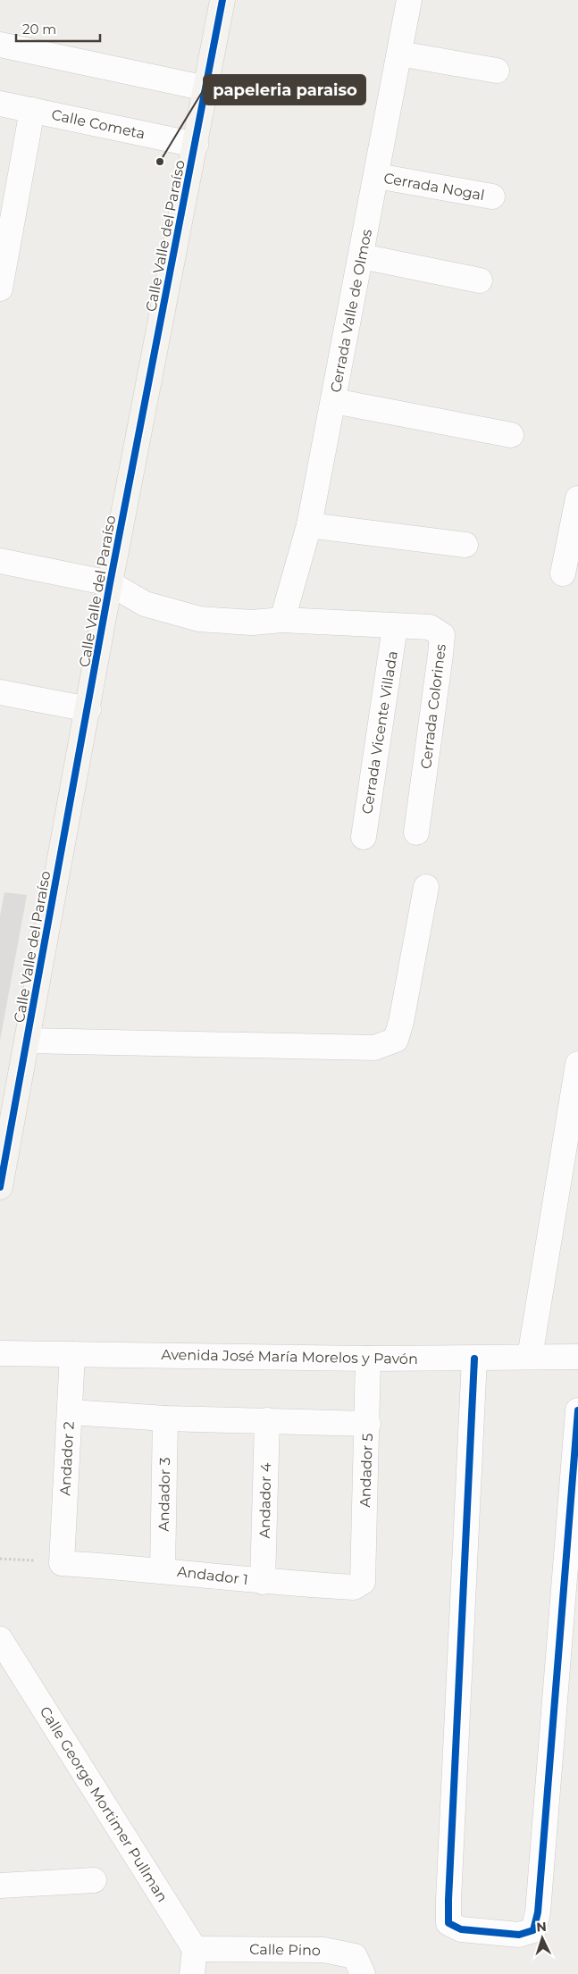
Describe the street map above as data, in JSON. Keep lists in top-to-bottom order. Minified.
{"streets":{"street":["Calle Cometa","Cerrada Nogal","Calle Valle del Paraíso","Cerrada Valle de Olmos","Cerrada Colorines","Cerrada Vicente Villada","Avenida José María Morelos y Pavón","Andador 2","Andador 5","Andador 3","Andador 4","Andador 1","Calle George Mortimer Pullman","Calle Pino"]},"crossings":[["Calle Cometa","Calle Valle del Paraíso"],["Cerrada Nogal","Cerrada Valle de Olmos"],["Calle Valle del Paraíso","Cerrada Colorines"],["Cerrada Valle de Olmos","Cerrada Colorines"],["Cerrada Colorines","Cerrada Vicente Villada"],["Avenida José María Morelos y Pavón","Andador 2"],["Avenida José María Morelos y Pavón","Andador 5"],["Andador 2","Andador 1"],["Andador 5","Andador 1"],["Andador 3","Andador 1"],["Andador 4","Andador 1"],["Calle George Mortimer Pullman","Calle Pino"]],"places":["papeleria paraiso"],"scale_bar":"20 m","north":"top"}
